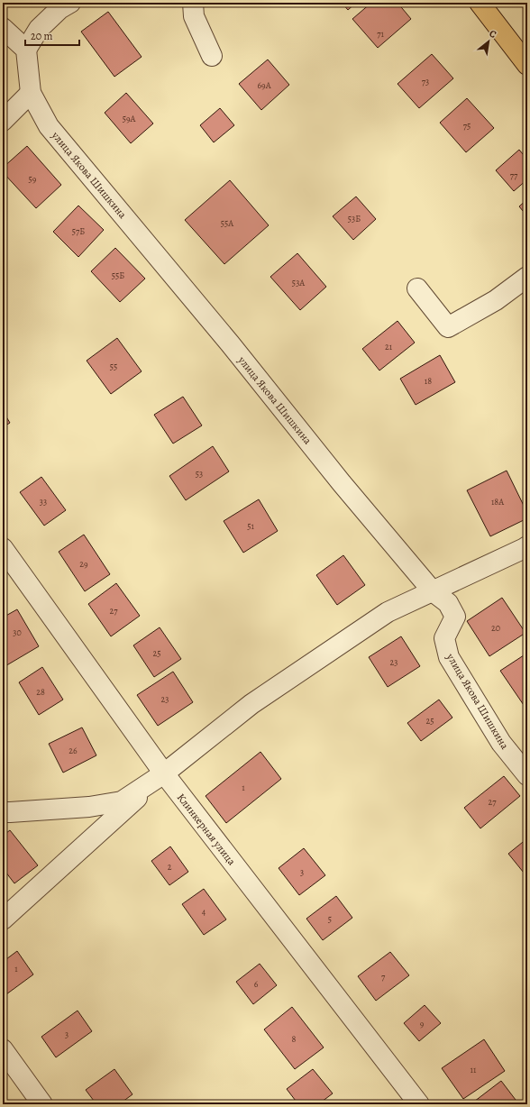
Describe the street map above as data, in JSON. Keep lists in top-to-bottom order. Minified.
{"streets":{"street":["улица Якова Шишкина","Клинкерная улица"]},"house_numbers":["71","73","69А","59А","75","77","59","53Б","55А","57Б","55Б","53А","21","55","18","53","33","18А","51","29","27","20","30","25","23","28","23","25","26","1","27","2","3","4","5","1","7","6","9","3","8","11"],"scale_bar":"20 m","north":"top right"}
